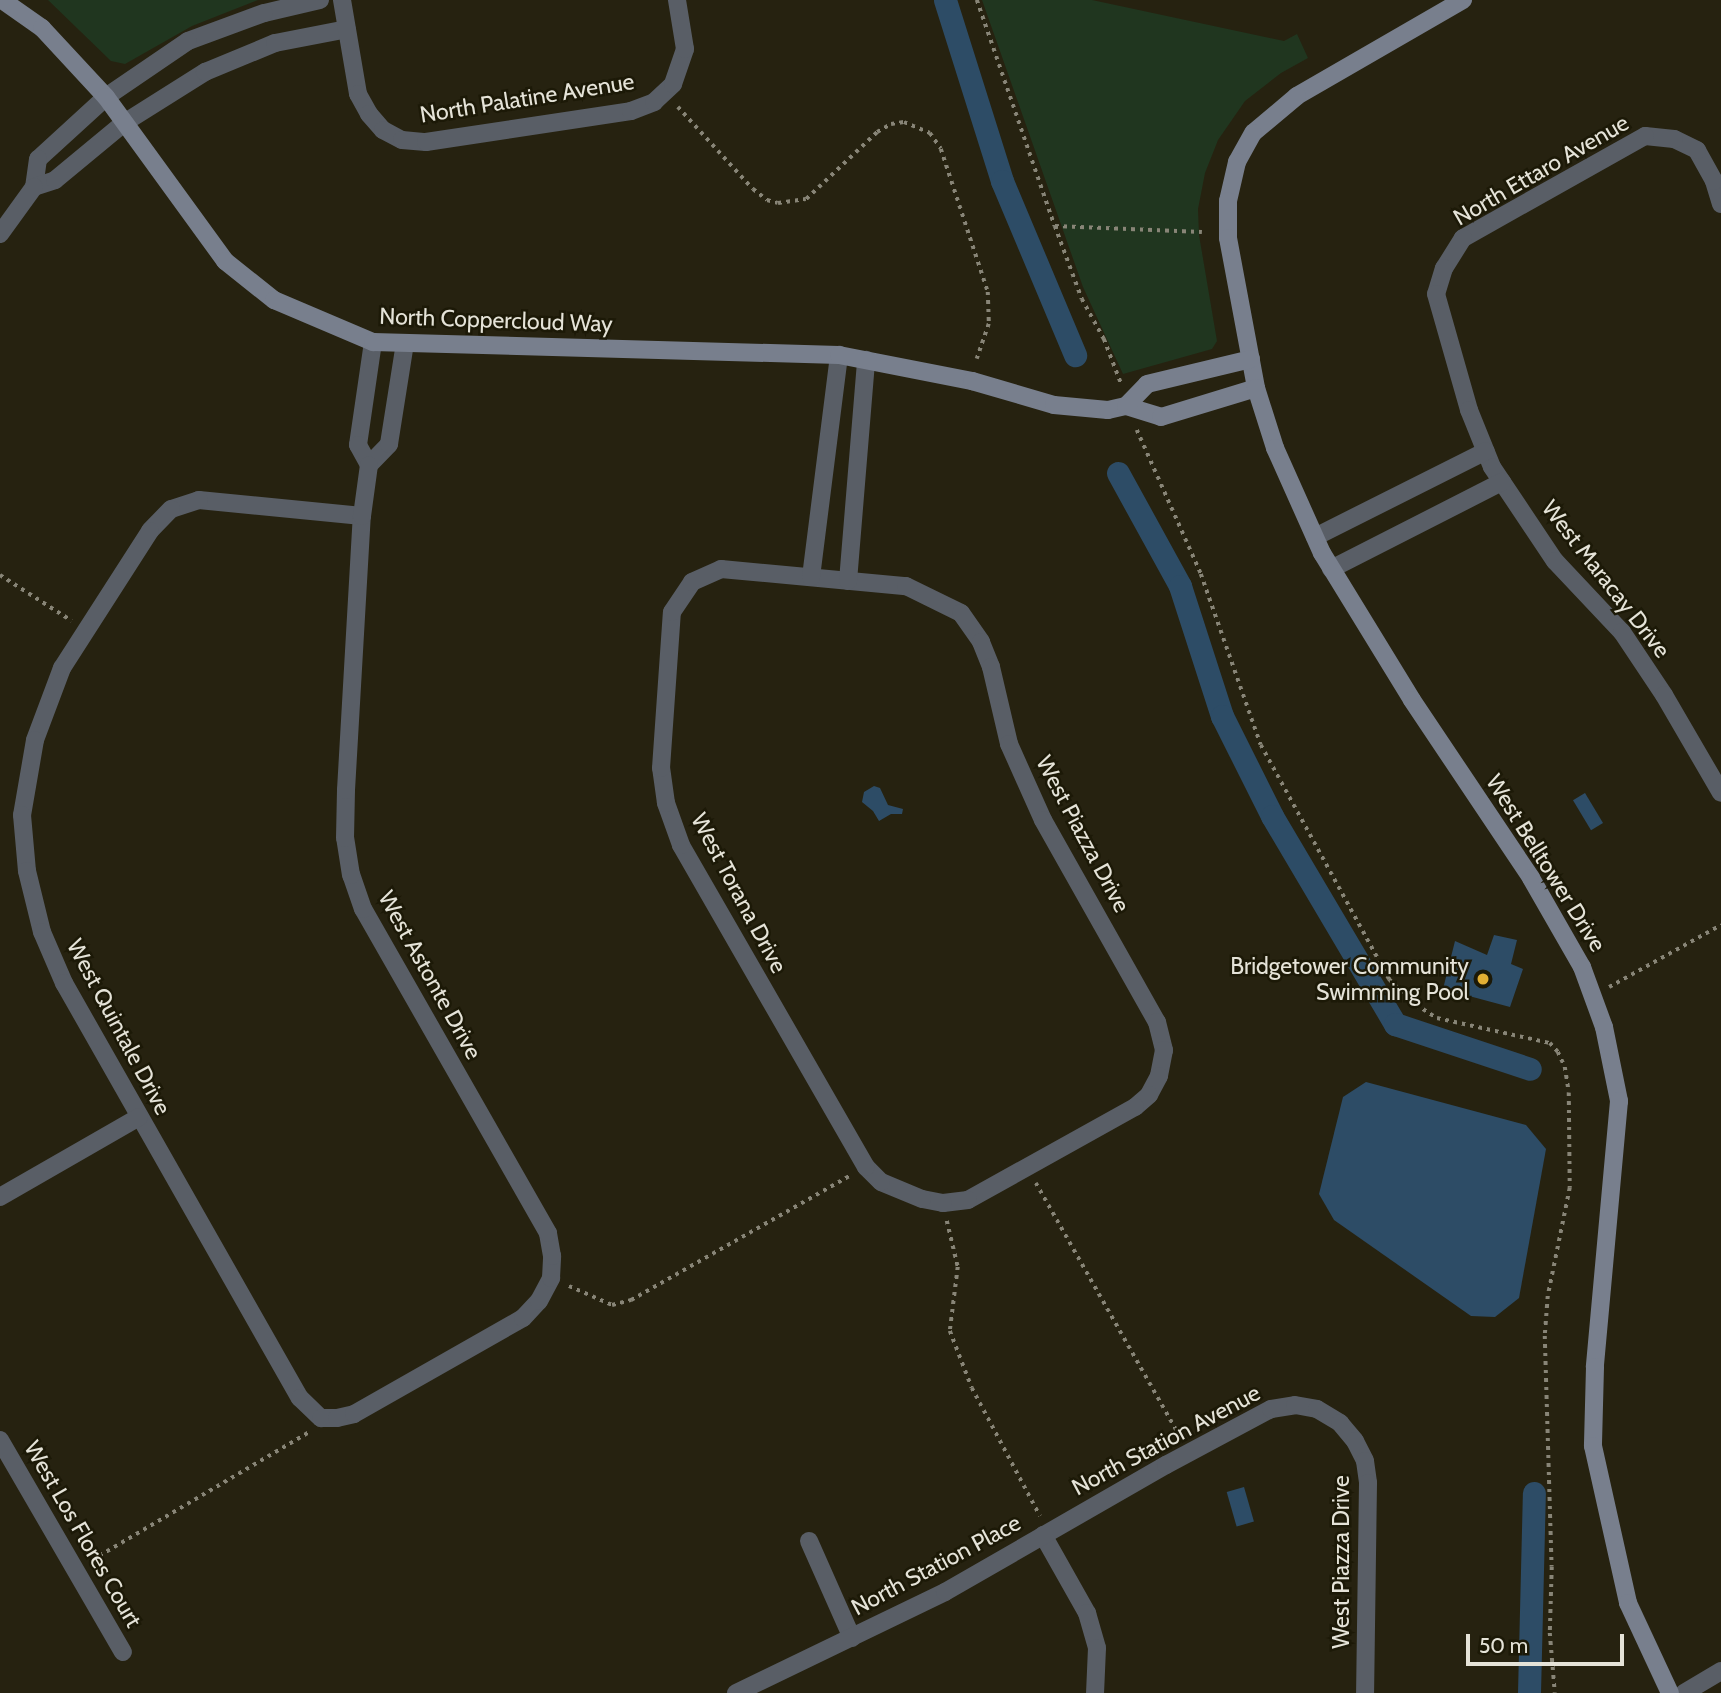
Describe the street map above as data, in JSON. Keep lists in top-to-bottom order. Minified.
{"streets":{"street":["North Palatine Avenue","North Ettaro Avenue","North Coppercloud Way","West Maracay Drive","West Piazza Drive","West Belltower Drive","West Torana Drive","West Astonte Drive","West Quintale Drive","North Station Avenue","West Los Flores Court","North Station Place"]},"crossings":[["North Ettaro Avenue","West Maracay Drive"],["North Coppercloud Way","West Belltower Drive"],["North Coppercloud Way","West Astonte Drive"],["West Piazza Drive","North Station Avenue"],["West Astonte Drive","West Quintale Drive"],["North Station Avenue","North Station Place"]],"places":["Bridgetower Community Swimming Pool"],"scale_bar":"50 m"}
